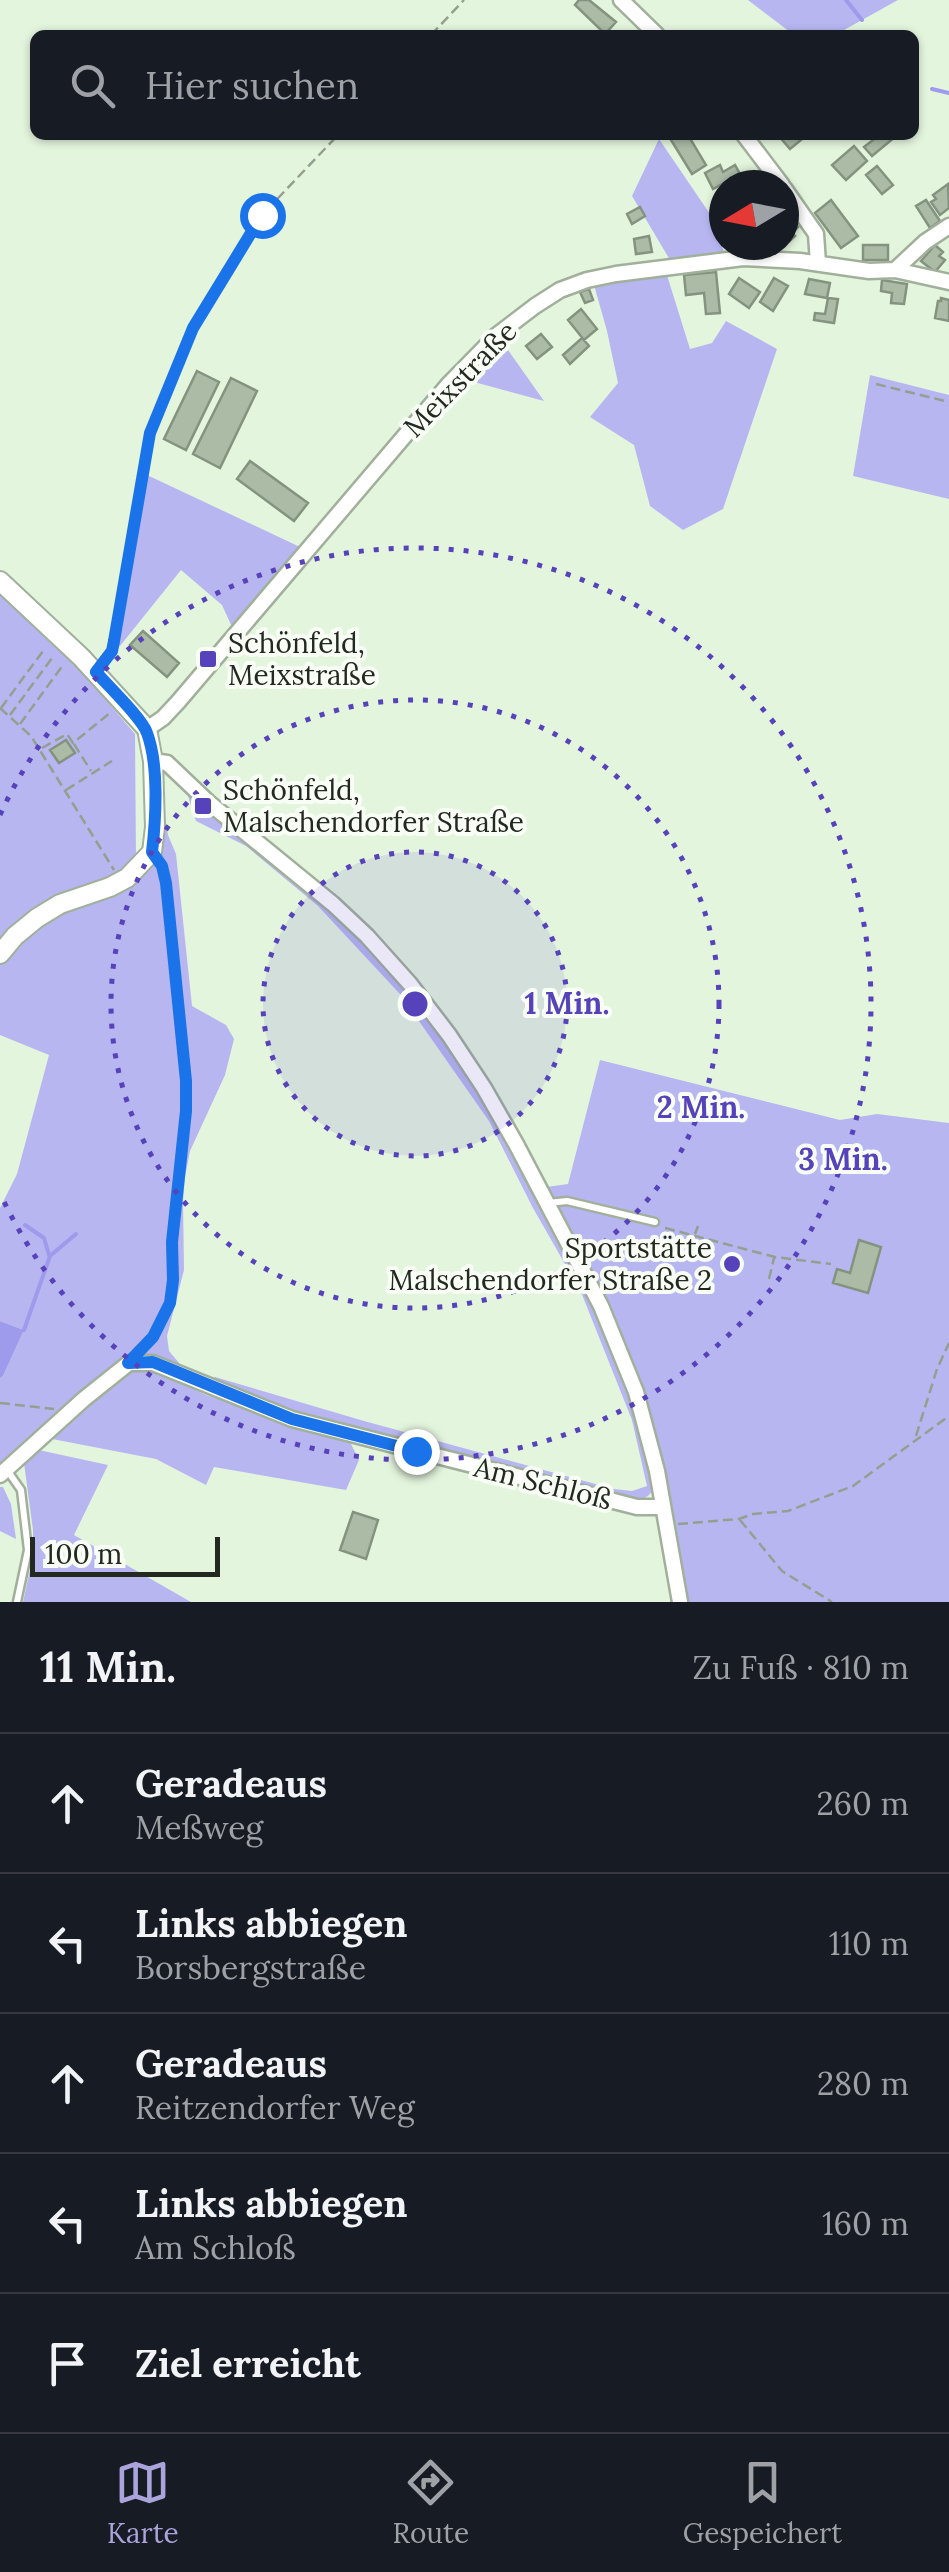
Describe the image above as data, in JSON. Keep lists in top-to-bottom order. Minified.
{"streets":{"street":["Meixstraße","Am Schloß"]},"places":{"transit":["Schönfeld, Meixstraße","Schönfeld, Malschendorfer Straße"],"other":["Sportstätte Malschendorfer Straße 2"]},"scale_bar":"100 m","north":"left","page":{"search":"Hier suchen","scale":"100 m","heading":["11 Min.","Zu Fuß · 810 m"],"list":[["Geradeaus","Meßweg","260 m"],["Links abbiegen","Borsbergstraße","110 m"],["Geradeaus","Reitzendorfer Weg","280 m"],["Links abbiegen","Am Schloß","160 m"],"Ziel erreicht"],"nav":["Karte","Route","Gespeichert"]},"rings":["1 Min.","2 Min.","3 Min."]}
